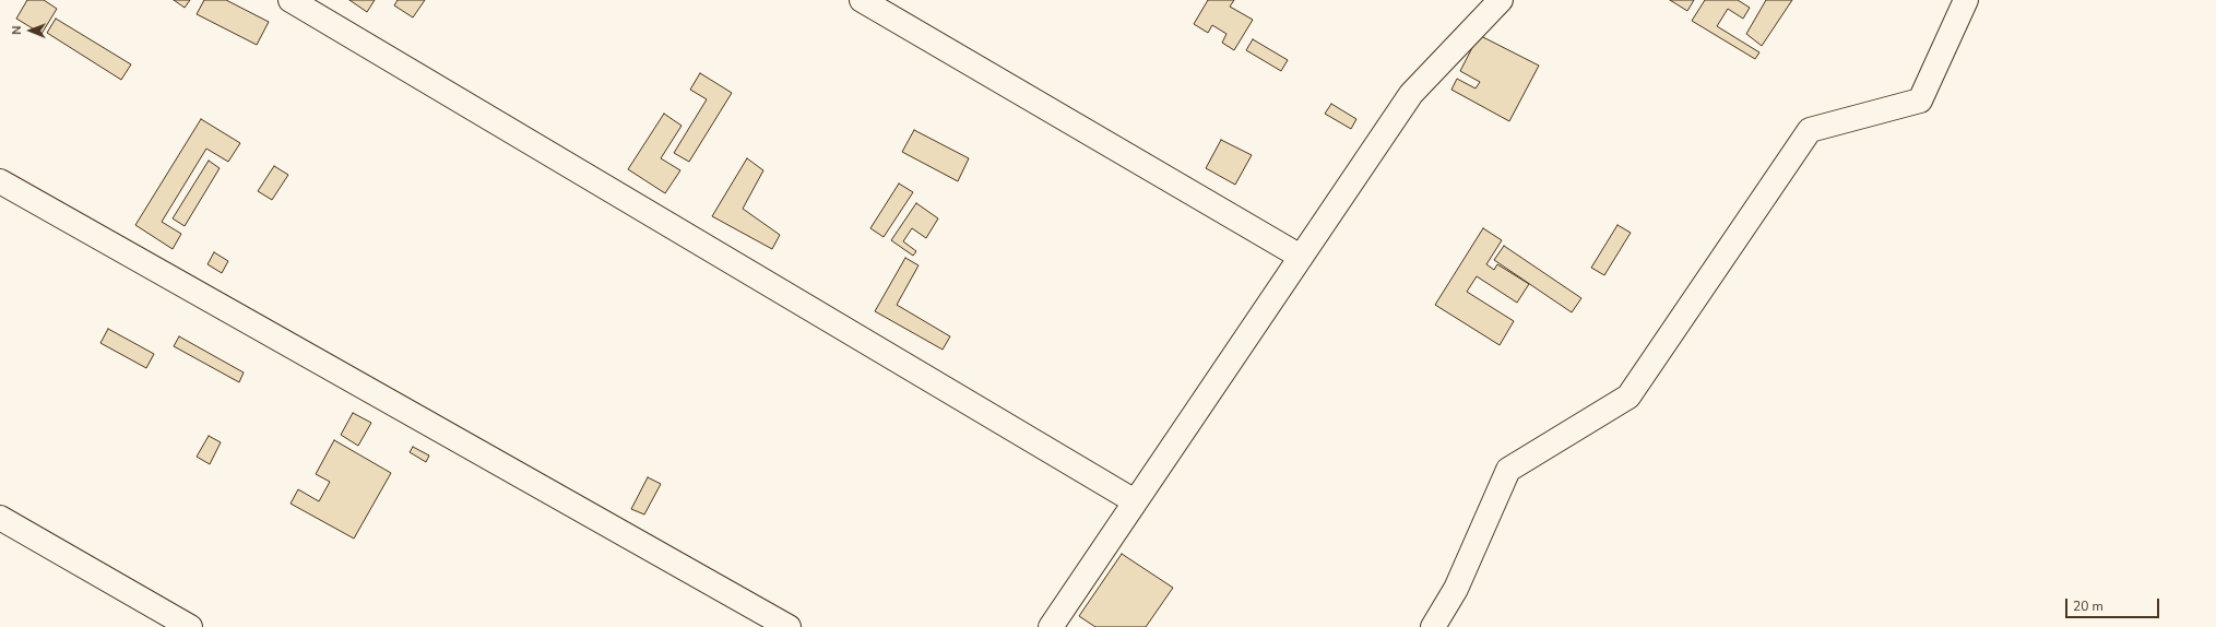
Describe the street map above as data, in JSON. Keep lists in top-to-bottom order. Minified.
{"scale_bar":"20 m","north":"left"}
